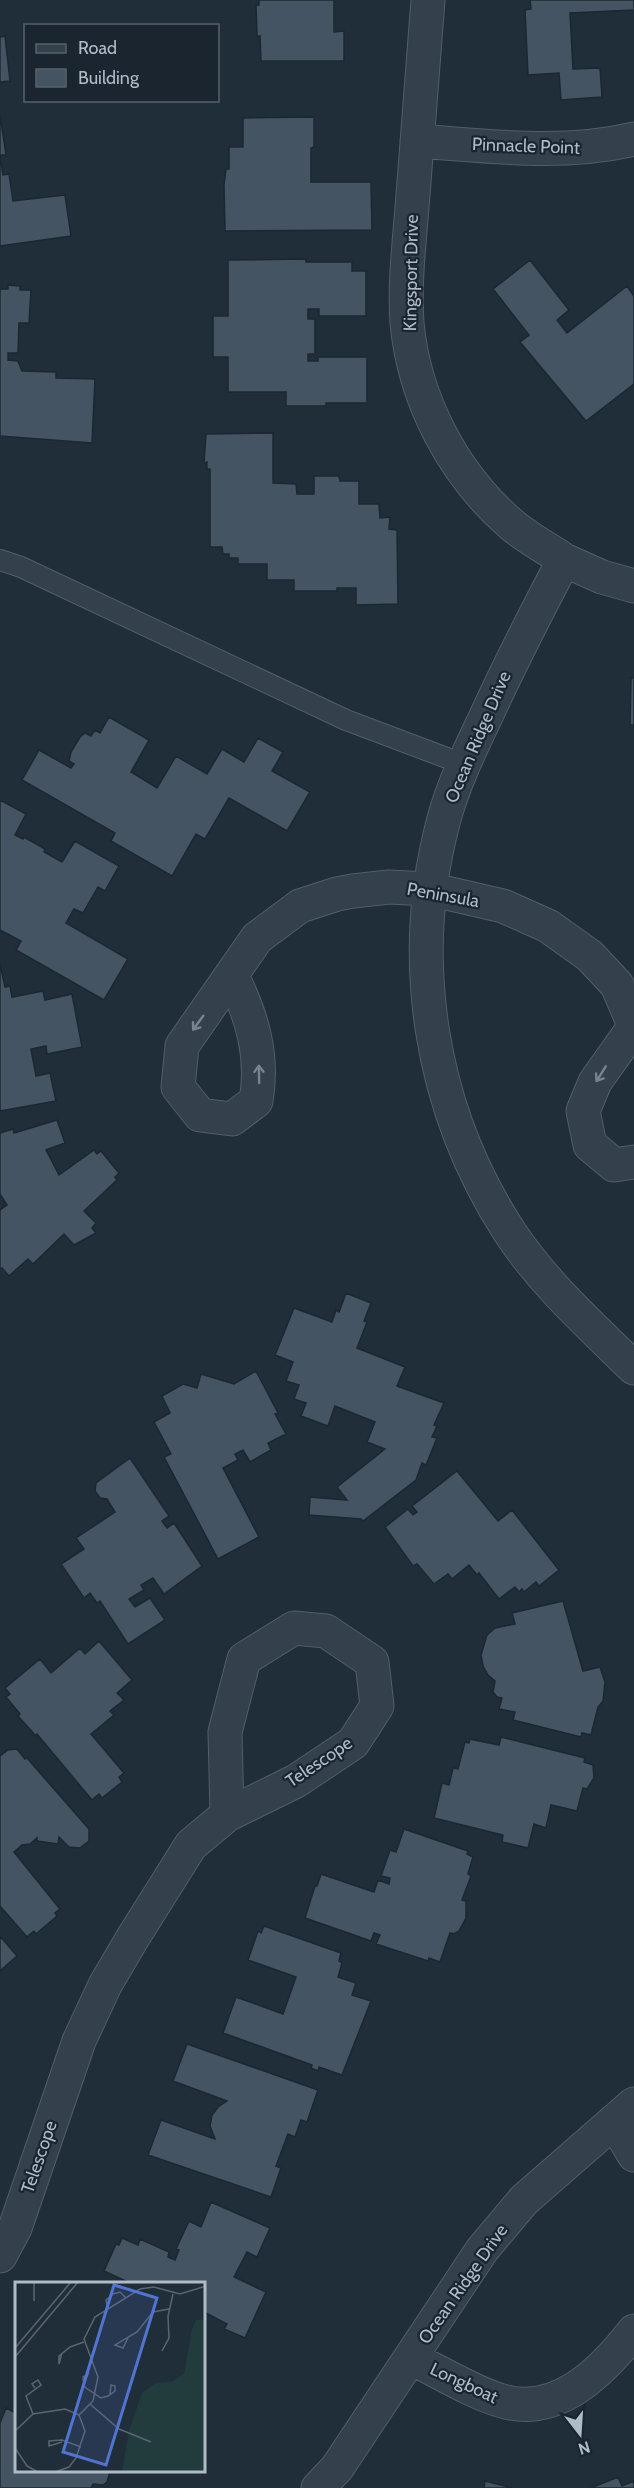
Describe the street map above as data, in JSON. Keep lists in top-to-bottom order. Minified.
{"streets":{"street":["Pinnacle Point","Kingsport Drive","Ocean Ridge Drive","Peninsula","Telescope","Longboat"]},"crossings":[["Pinnacle Point","Kingsport Drive"],["Kingsport Drive","Ocean Ridge Drive"],["Ocean Ridge Drive","Peninsula"],["Ocean Ridge Drive","Longboat"]],"legend":["Road","Building"],"north":"bottom"}
